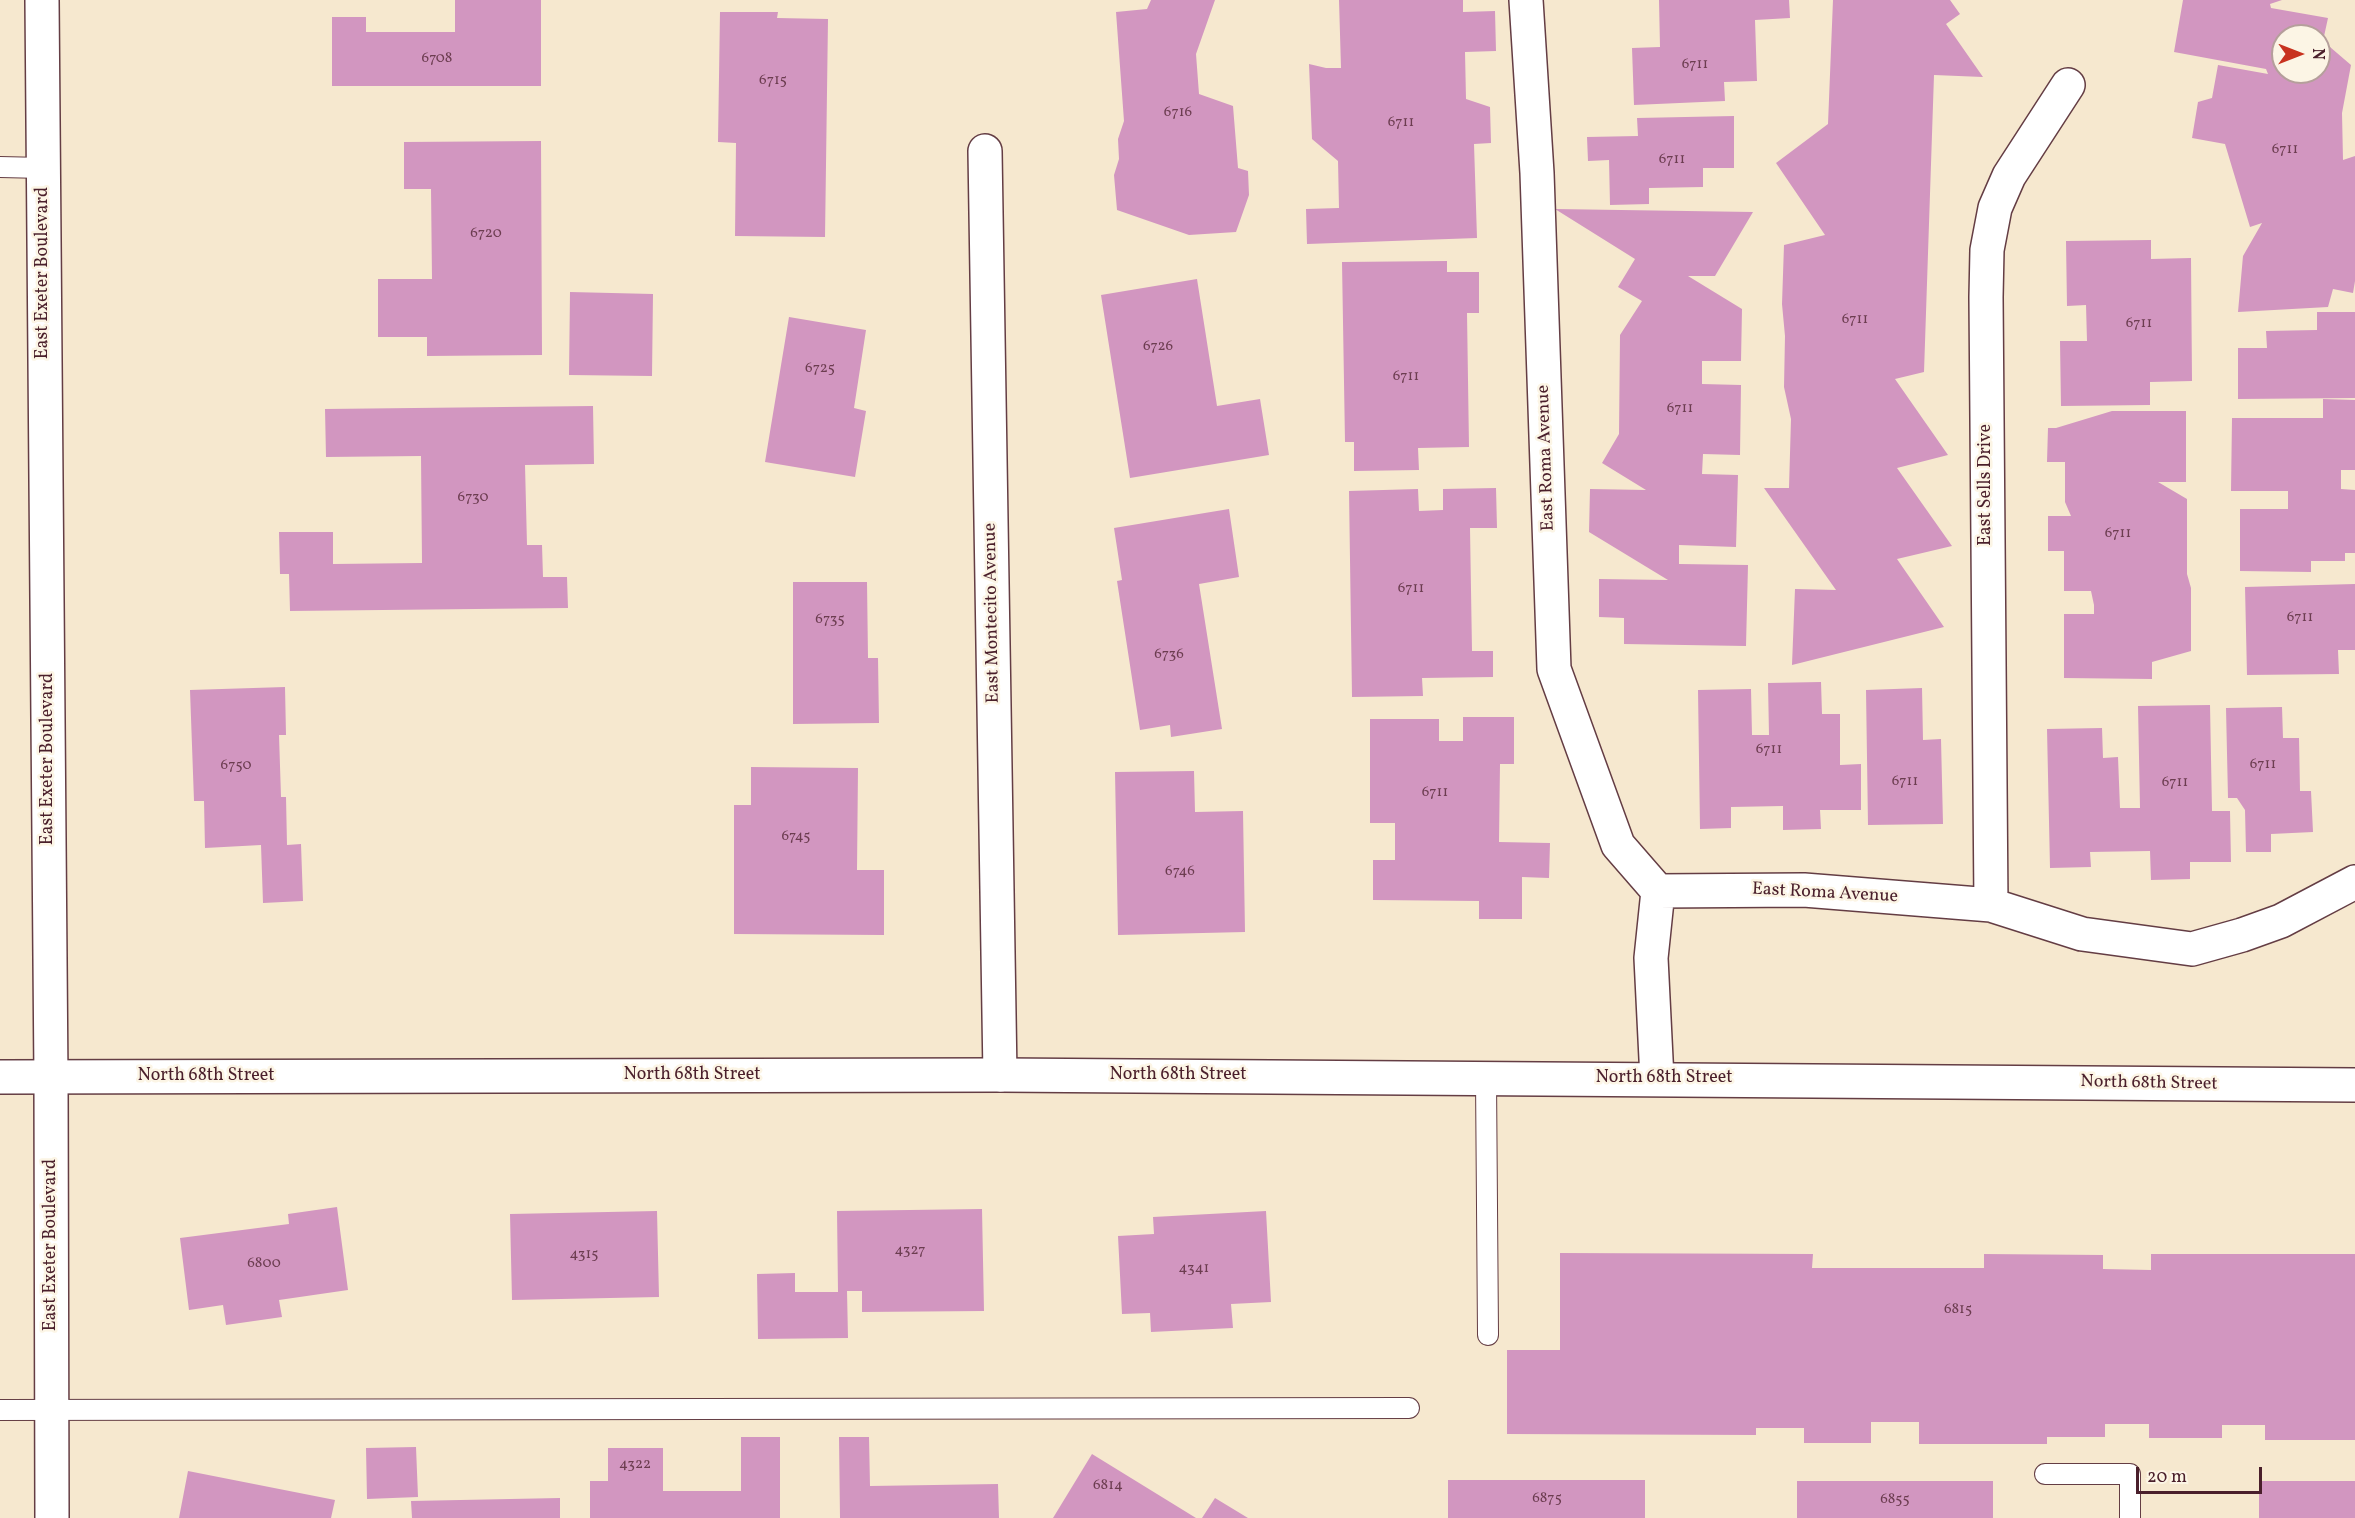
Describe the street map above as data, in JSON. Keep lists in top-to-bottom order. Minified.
{"streets":{"street":["East Exeter Boulevard","East Roma Avenue","East Sells Drive","East Montecito Avenue","North 68th Street"]},"crossings":[["East Exeter Boulevard","North 68th Street"],["East Roma Avenue","East Sells Drive"],["East Montecito Avenue","North 68th Street"]],"house_numbers":["6708","6711","6715","6716","6711","6711","6711","6720","6711","6711","6726","6725","6711","6711","6730","6711","6711","6711","6735","6736","6711","6711","6750","6711","6711","6711","6745","6746","4327","4315","6800","4341","6815","4322","6814","6875","6855"],"scale_bar":"20 m","north":"right"}
